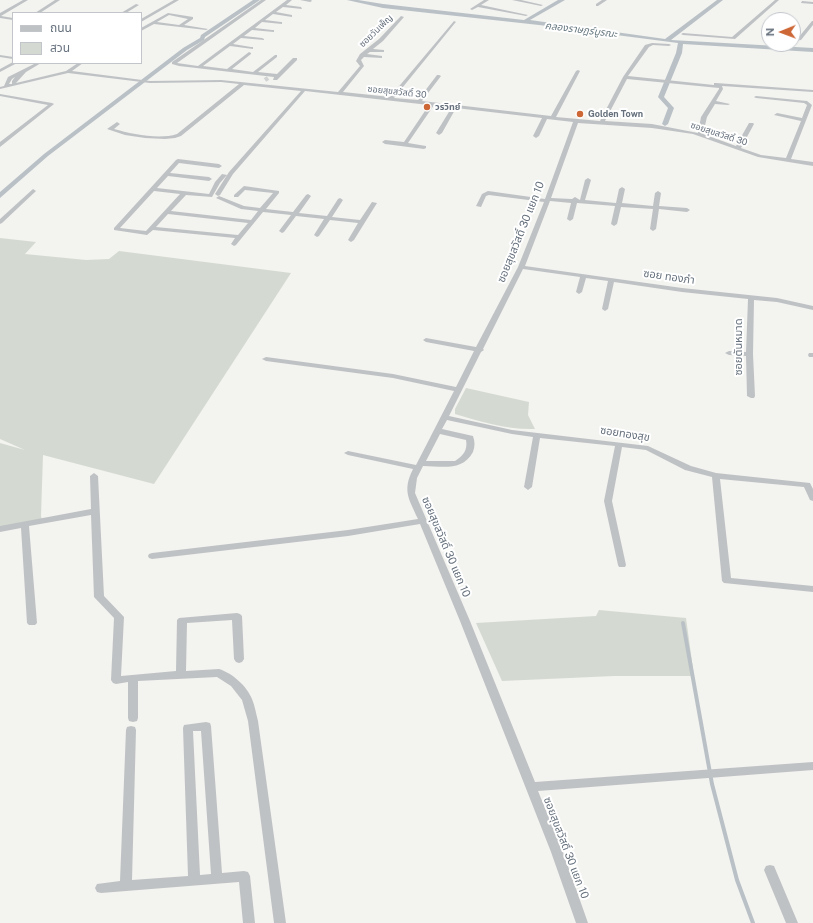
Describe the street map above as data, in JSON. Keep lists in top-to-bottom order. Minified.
{"streets":{"street":["ซอยวันเพ็ญ","ซอยสุขสวัสดิ์ 30","ซอยสุขสวัสดิ์ 30 แยก 10","ซอย ทองภํา","ซอยตันหมาด","ซอยทองสุข"]},"crossings":[["ซอยวันเพ็ญ","ซอยสุขสวัสดิ์ 30"],["ซอยสุขสวัสดิ์ 30","ซอยสุขสวัสดิ์ 30 แยก 10"],["ซอยสุขสวัสดิ์ 30 แยก 10","ซอย ทองภํา"],["ซอยสุขสวัสดิ์ 30 แยก 10","ซอยทองสุข"],["ซอย ทองภํา","ซอยตันหมาด"]],"water":["คลองราษฎร์บูรณะ"],"places":["วรวิทย์","Golden Town"],"legend":["ถนน","สวน"],"north":"left"}
